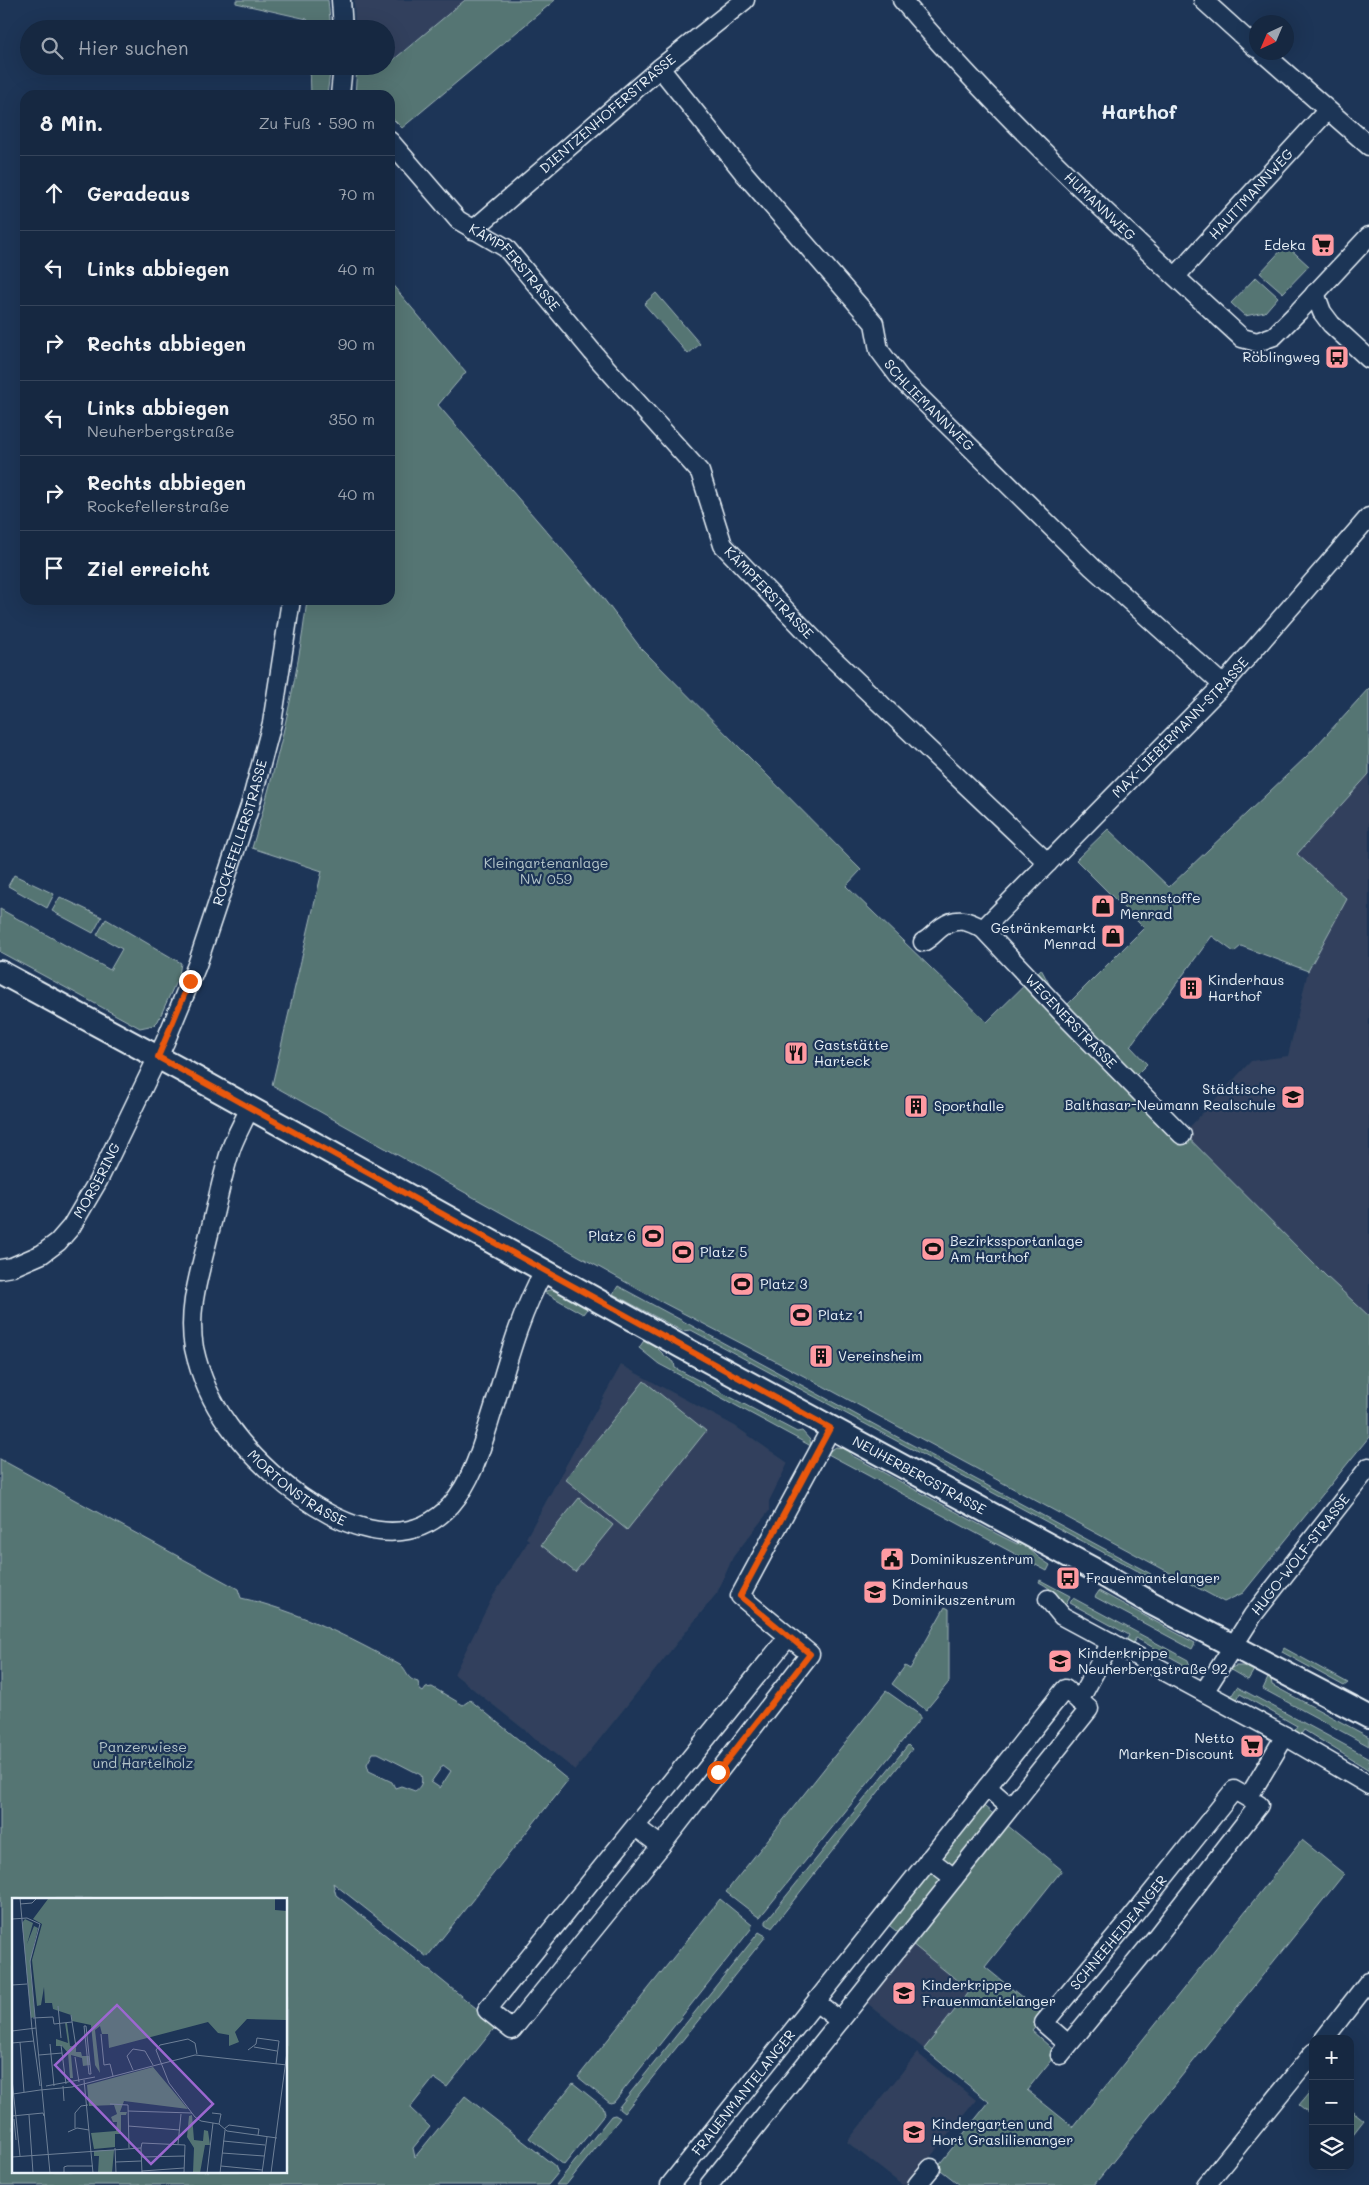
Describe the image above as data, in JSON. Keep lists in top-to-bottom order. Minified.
{"streets":{"main road":["NEUHERBERGSTRASSE"],"street":["DIENTZENHOFERSTRASSE","HAUTTMANNWEG","HUMANNWEG","KÄMPFERSTRASSE","SCHLIEMANNWEG","MAX-LIEBERMANN-STRASSE","ROCKEFELLERSTRASSE","WEGENERSTRASSE","MORSERING","MORTONSTRASSE","HUGO-WOLF-STRASSE","SCHNEEHEIDEANGER","FRAUENMANTELANGER"]},"crossings":[["DIENTZENHOFERSTRASSE","KÄMPFERSTRASSE"],["DIENTZENHOFERSTRASSE","SCHLIEMANNWEG"],["HAUTTMANNWEG","HUMANNWEG"],["KÄMPFERSTRASSE","MAX-LIEBERMANN-STRASSE"],["SCHLIEMANNWEG","MAX-LIEBERMANN-STRASSE"],["MAX-LIEBERMANN-STRASSE","WEGENERSTRASSE"],["ROCKEFELLERSTRASSE","MORSERING"],["ROCKEFELLERSTRASSE","NEUHERBERGSTRASSE"],["MORSERING","NEUHERBERGSTRASSE"],["NEUHERBERGSTRASSE","MORTONSTRASSE"],["NEUHERBERGSTRASSE","HUGO-WOLF-STRASSE"]],"districts":["Harthof"],"parks":["Kleingartenanlage NW 059","Panzerwiese und Hartelholz"],"places":{"supermarket":["Edeka","Netto Marken-Discount"],"bus stop":["Röblingweg","Frauenmantelanger"],"shop":["Brennstoffe Menrad","Getränkemarkt Menrad"],"building":["Kinderhaus Harthof","Sporthalle","Vereinsheim"],"restaurant":["Gaststätte Harteck"],"school or university":["Städtische Balthasar-Neumann Realschule","Kinderhaus Dominikuszentrum","Kinderkrippe Neuherbergstraße 92","Kinderkrippe Frauenmantelanger","Kindergarten und Hort Graslilienanger"],"sports":["Platz 6","Bezirkssportanlage Am Harthof","Platz 5","Platz 3","Platz 1"],"public building":["Dominikuszentrum"]},"north":"bottom left","page":{"search":"Hier suchen","heading":["8 Min.","Zu Fuß · 590 m"],"list":[["Geradeaus","70 m"],["Links abbiegen","40 m"],["Rechts abbiegen","90 m"],["Links abbiegen","Neuherbergstraße","350 m"],["Rechts abbiegen","Rockefellerstraße","40 m"],"Ziel erreicht"],"map_buttons":["+","−"]}}
